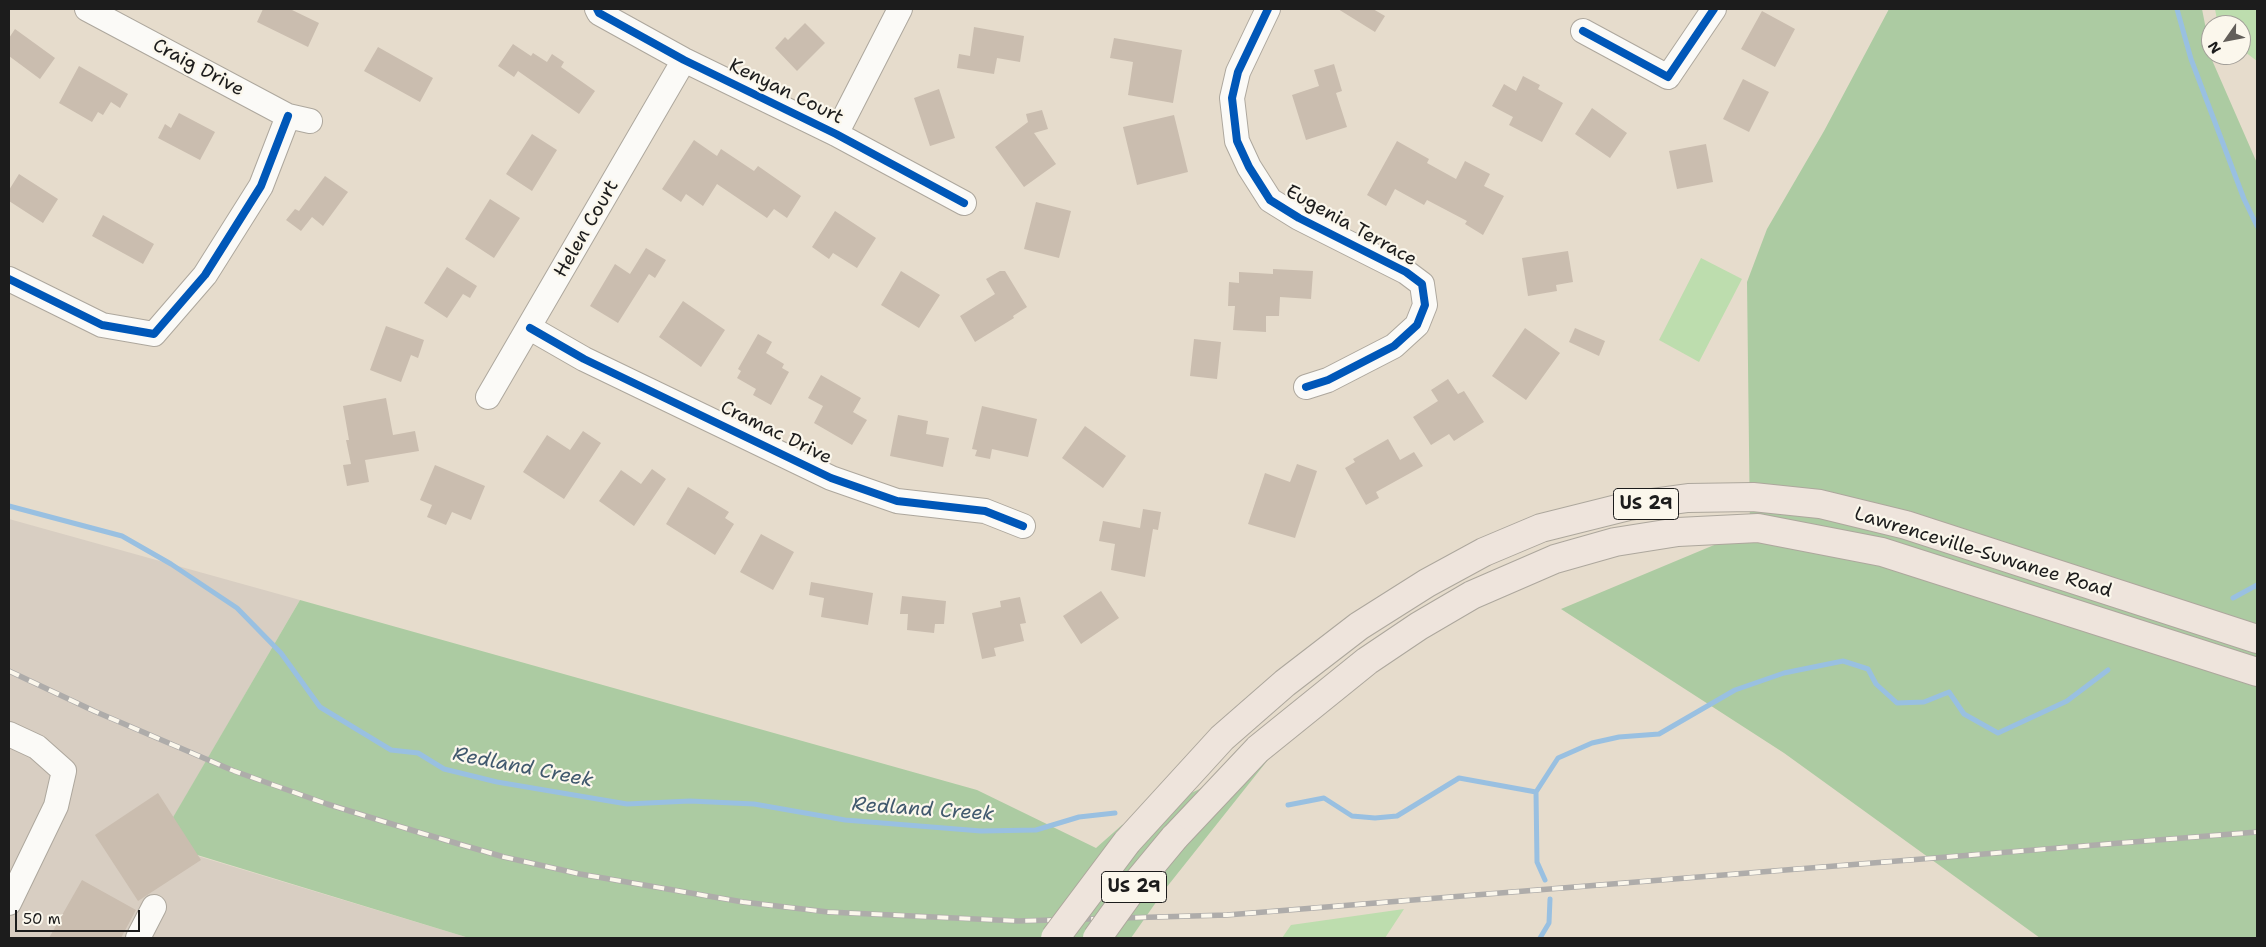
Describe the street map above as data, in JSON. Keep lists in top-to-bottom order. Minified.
{"streets":{"main road":["US 29","Lawrenceville-Suwanee Road"],"street":["Craig Drive","Kenyan Court","Eugenia Terrace","Helen Court","Cramac Drive"]},"crossings":[["Kenyan Court","Helen Court"],["Helen Court","Cramac Drive"]],"water":["Redland Creek"],"scale_bar":"50 m","north":"bottom left"}
